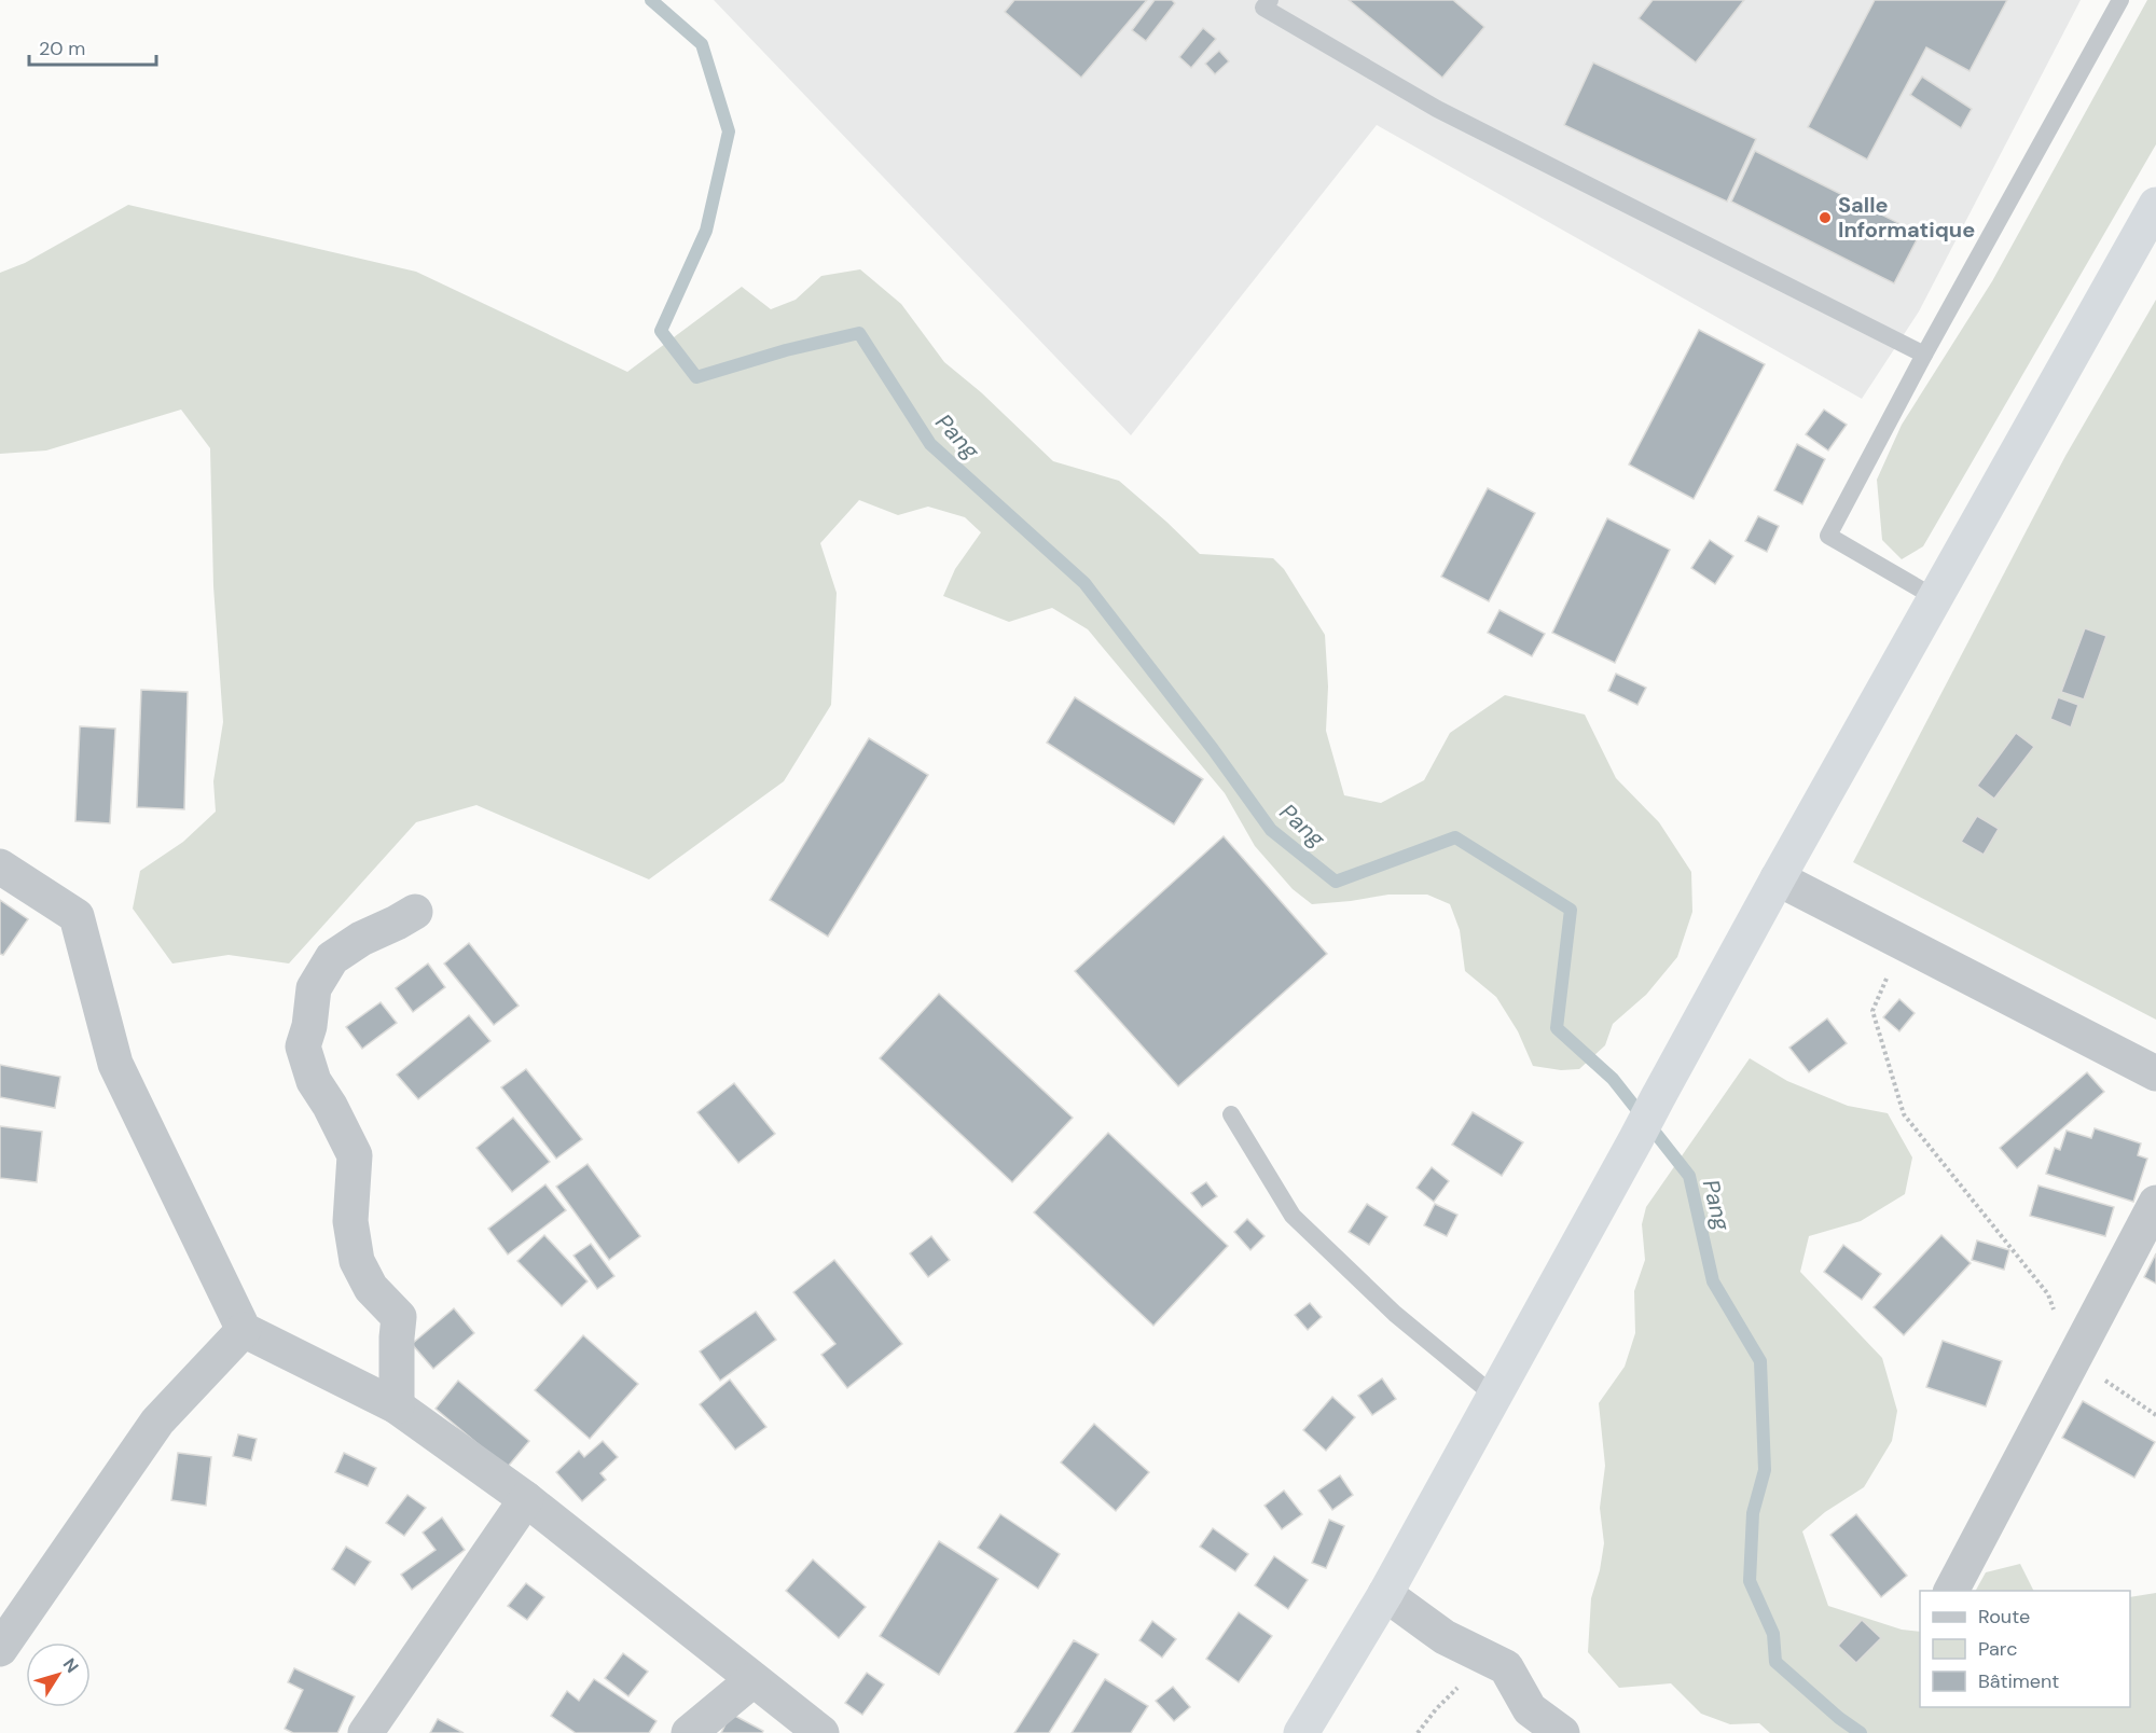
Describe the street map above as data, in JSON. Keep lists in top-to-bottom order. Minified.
{"water":["Pang"],"places":["Salle Informatique"],"legend":["Route","Parc","Bâtiment"],"scale_bar":"20 m","north":"top right"}
